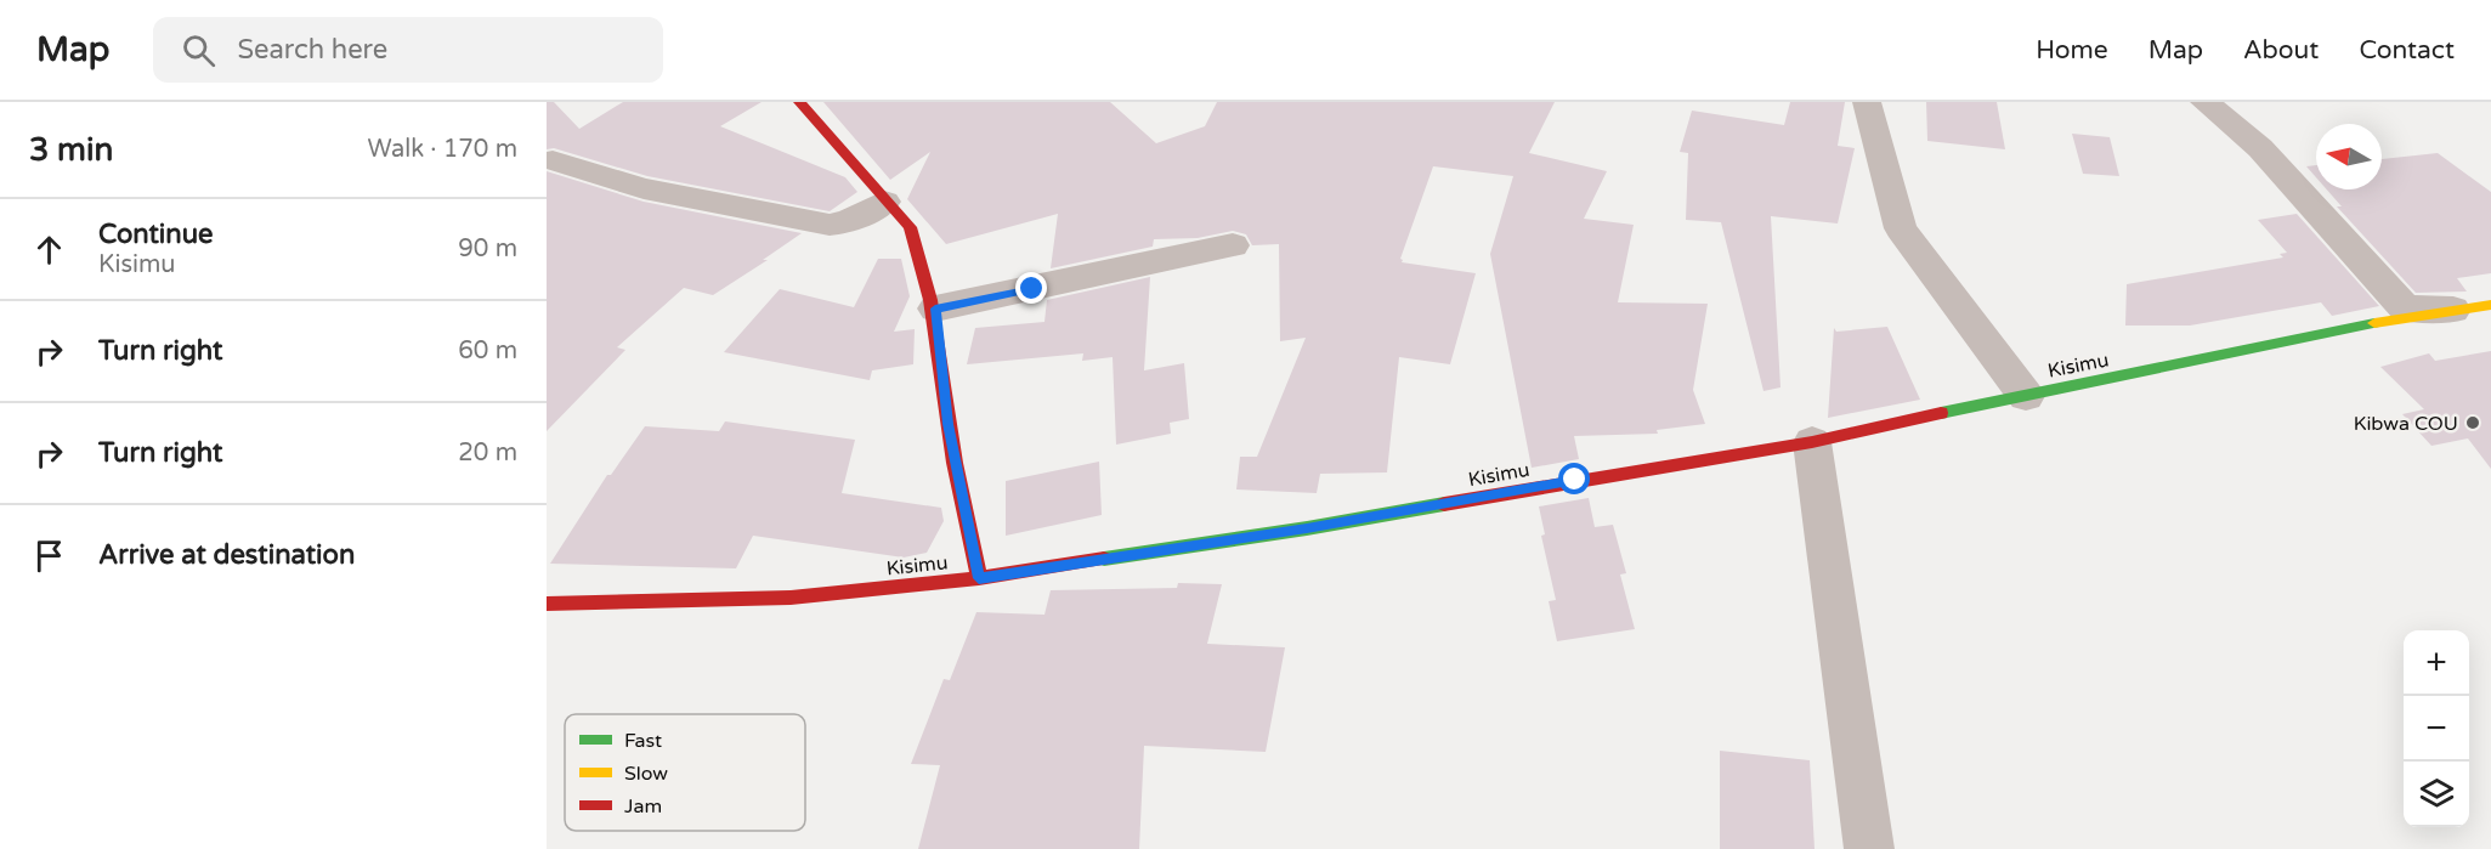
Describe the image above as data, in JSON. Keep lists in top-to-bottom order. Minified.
{"streets":{"street":["Kisimu"]},"places":["Kibwa COU"],"legend":["Fast","Slow","Jam"],"north":"left","page":{"header":"Map","search":"Search here","nav":["Home","Map","About","Contact"],"heading":["3 min","Walk · 170 m"],"list":[["Continue","Kisimu","90 m"],["Turn right","60 m"],["Turn right","20 m"],"Arrive at destination"],"map_buttons":["+","−"]}}
